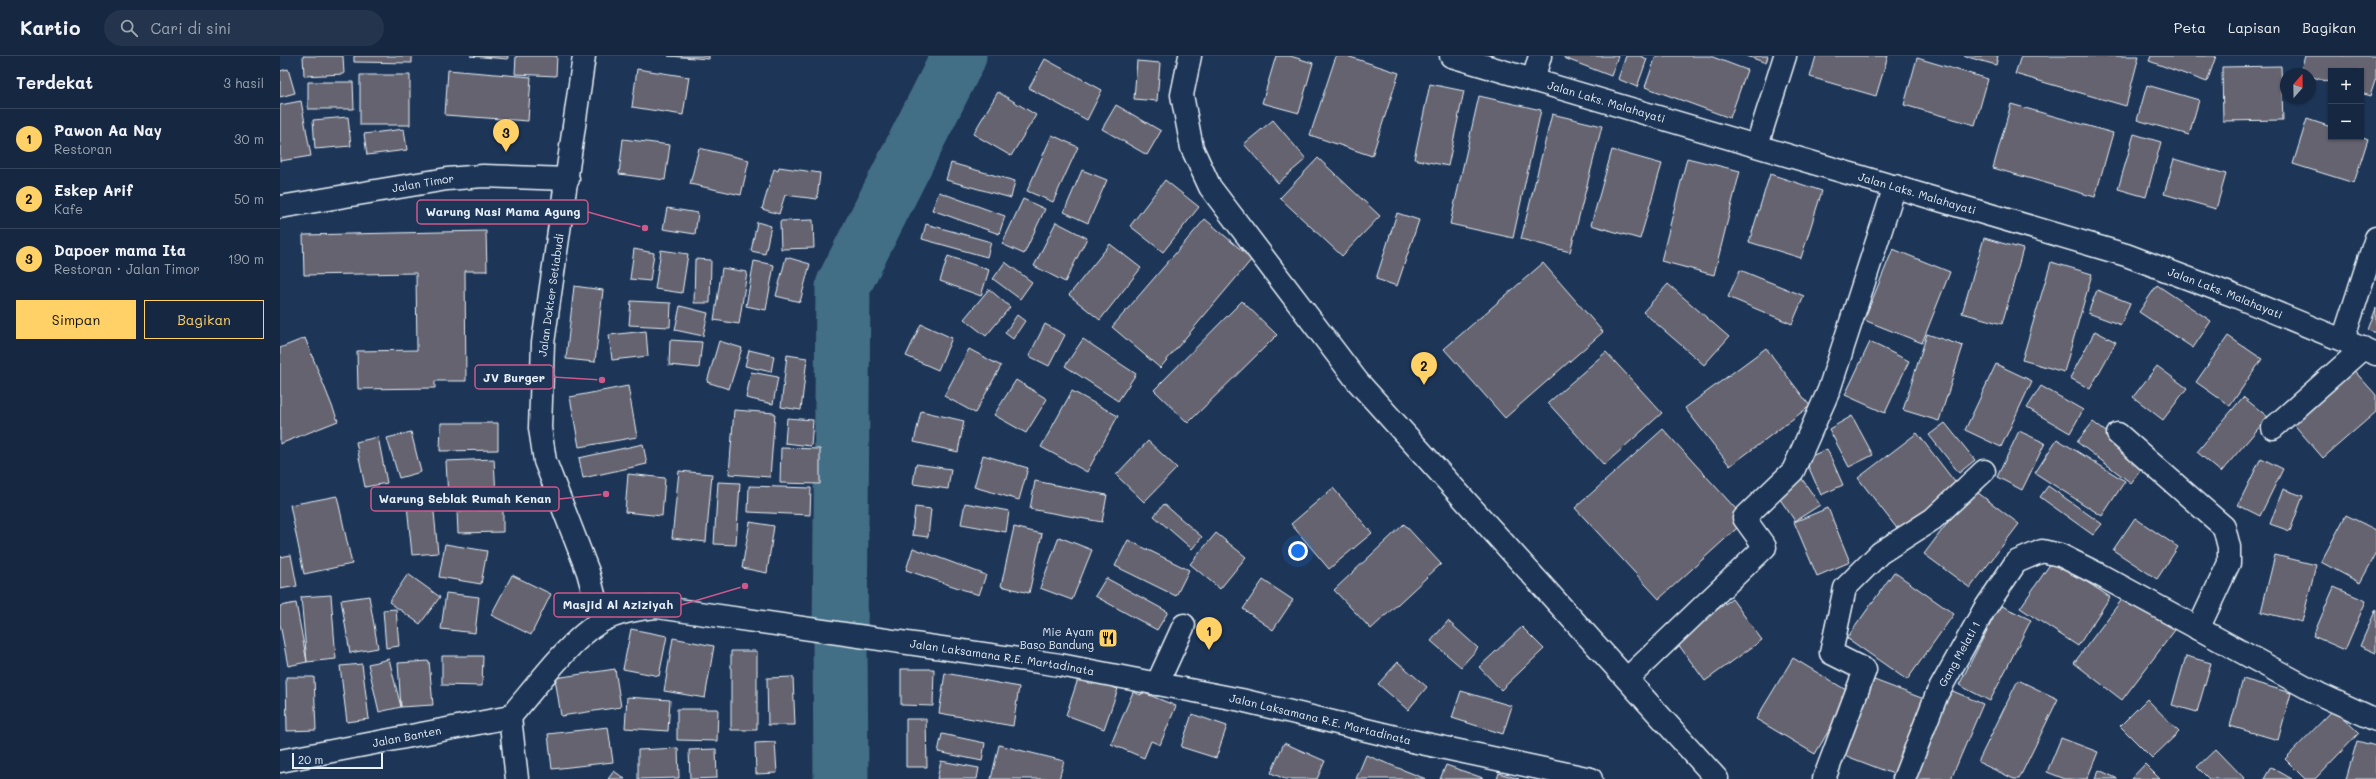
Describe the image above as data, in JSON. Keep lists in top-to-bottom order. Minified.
{"streets":{"street":["Jalan Laks. Malahayati","Jalan Timor","Jalan Dokter Setiabudi","Gang Melati 1","Jalan Laksamana R.E. Martadinata","Jalan Banten"]},"crossings":[["Jalan Timor","Jalan Dokter Setiabudi"],["Jalan Dokter Setiabudi","Jalan Laksamana R.E. Martadinata"],["Jalan Laksamana R.E. Martadinata","Jalan Banten"]],"places":{"other":["Warung Nasi Mama Agung","JV Burger","Warung Seblak Rumah Kenan","Masjid Al Aziziyah"],"restaurant":["Mie Ayam Baso Bandung"]},"scale_bar":"20 m","north":"top","page":{"header":"Kartio","search":"Cari di sini","nav":["Peta","Lapisan","Bagikan"],"heading":["Terdekat","3 hasil"],"map_buttons":["+","−"],"list":[{"mark":"1","name":"Pawon Aa Nay","note":"Restoran","value":"30 m"},{"mark":"2","name":"Eskep Arif","note":"Kafe","value":"50 m"},{"mark":"3","name":"Dapoer mama Ita","note":"Restoran · Jalan Timor","value":"190 m"}],"pins":["3","2","1"],"buttons":["Simpan","Bagikan"],"scale":"20 m"}}
